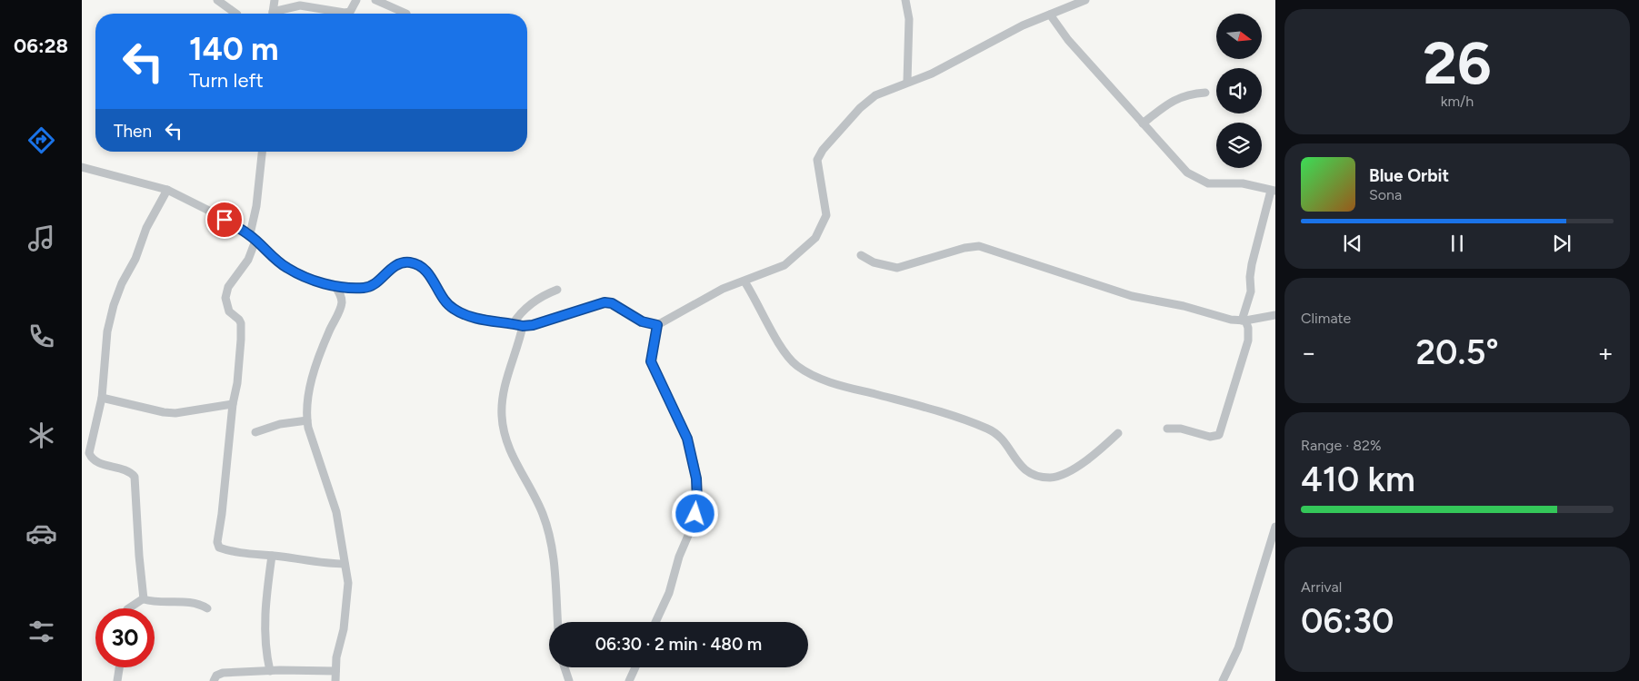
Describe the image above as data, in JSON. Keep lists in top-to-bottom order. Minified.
{"north":"right","page":{"tabs":"06:28","tile":[["26","km/h"],"Climate",["Range · 82%","410 km"],["Arrival","06:30"]],"turn":["140 m","Turn left"],"then":"Then","song":["Blue Orbit","Sona"],"heat":["−","20.5°","+"],"limit":"30","trip":"06:30 · 2 min · 480 m"}}
